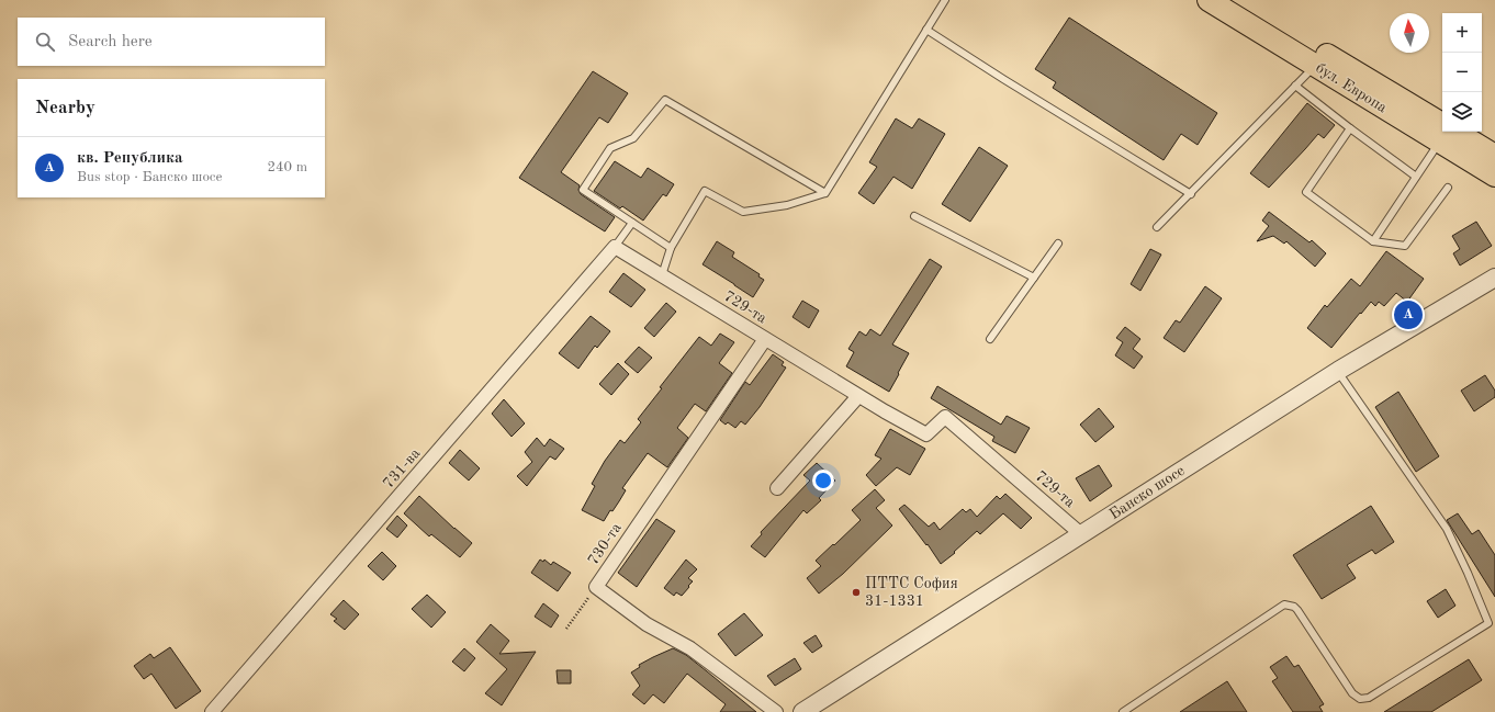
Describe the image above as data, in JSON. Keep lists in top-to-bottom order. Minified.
{"streets":{"main road":["бул. Европа"],"street":["729-та","731-ва","Банско шосе","730-та"]},"crossings":[["729-та","731-ва"],["729-та","Банско шосе"],["729-та","730-та"]],"places":["ПТТС София 31-1331"],"north":"top","page":{"map_buttons":["+","−"],"search":"Search here","heading":"Nearby","list":[{"mark":"A","name":"кв. Република","note":"Bus stop · Банско шосе","value":"240 m"}],"pins":"A"}}
